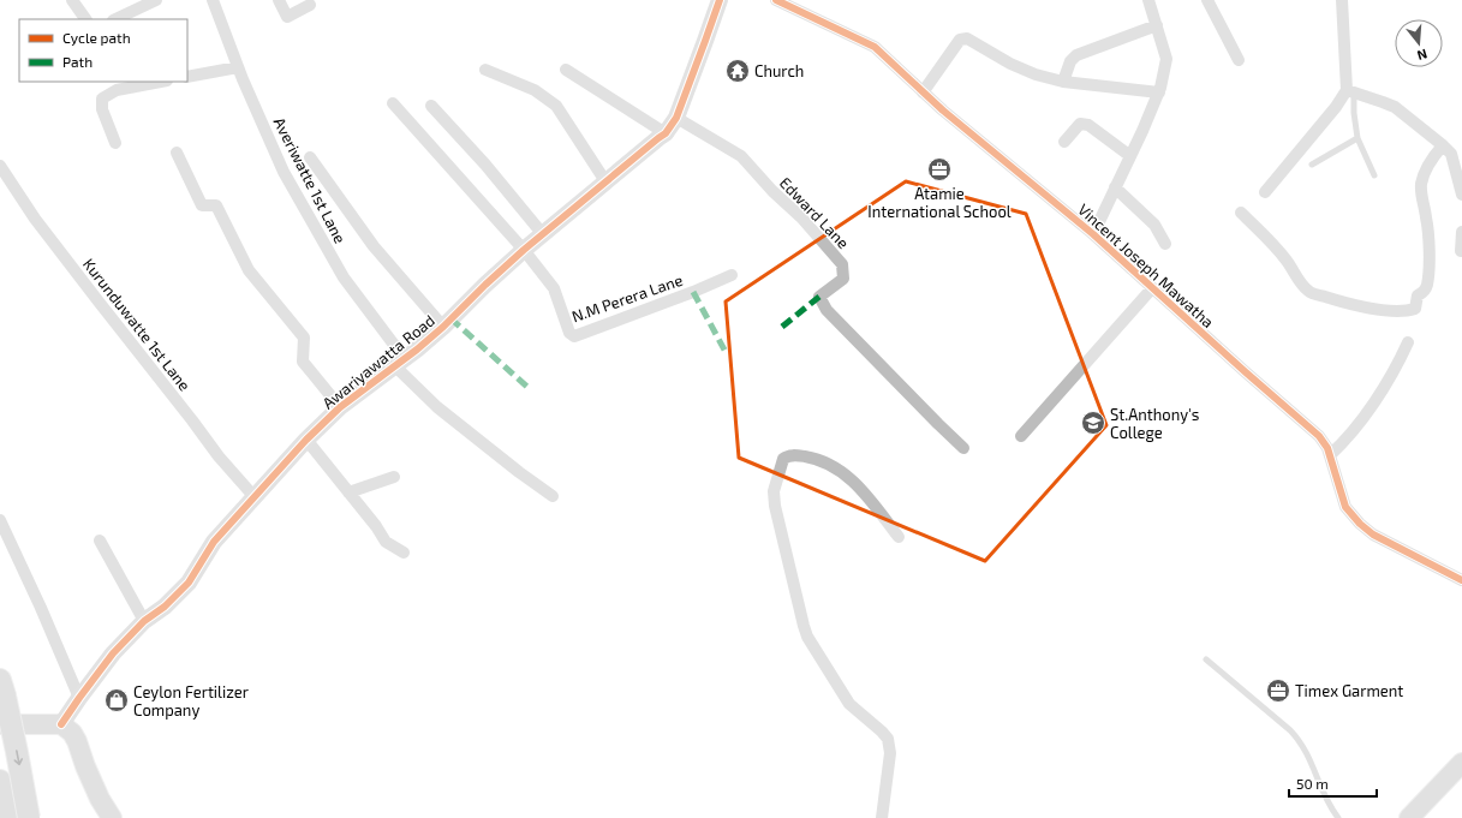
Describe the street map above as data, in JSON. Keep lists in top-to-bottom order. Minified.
{"streets":{"street":["Averiwatte 1st Lane","Edward Lane","Vincent Joseph Mawatha","N.M Perera Lane","Kurunduwatte 1st Lane","Awariyawatta Road"]},"crossings":[["Averiwatte 1st Lane","Awariyawatta Road"],["Edward Lane","Awariyawatta Road"],["N.M Perera Lane","Awariyawatta Road"],["Kurunduwatte 1st Lane","Awariyawatta Road"]],"places":{"temple":["Church"],"office":["Atamie International School","Timex Garment"],"school or university":["St.Anthony's College"],"shop":["Ceylon Fertilizer Company"]},"legend":["Cycle path","Path"],"scale_bar":"50 m","north":"bottom"}
